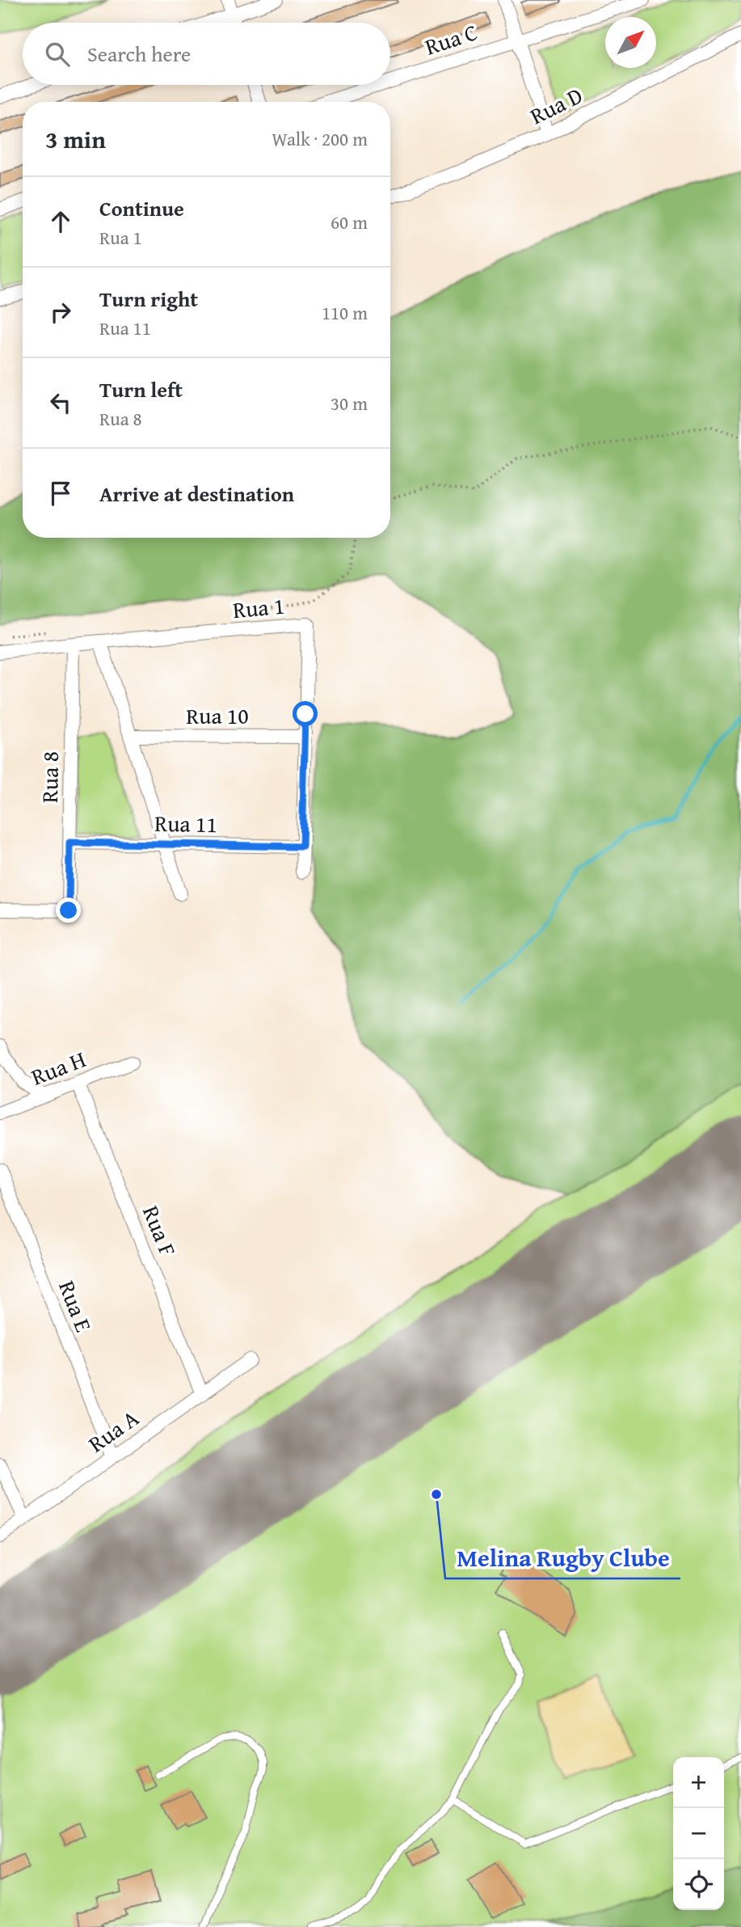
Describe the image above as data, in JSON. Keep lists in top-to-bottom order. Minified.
{"streets":{"street":["Rua C","Rua D","Rua 1","Rua 10","Rua 8","Rua 11","Rua H","Rua F","Rua E","Rua A"]},"crossings":[["Rua 1","Rua 10"],["Rua 1","Rua 8"],["Rua 1","Rua 11"],["Rua 8","Rua 11"],["Rua H","Rua F"],["Rua F","Rua A"],["Rua E","Rua A"]],"places":["Melina Rugby Clube"],"north":"top right","page":{"search":"Search here","heading":["3 min","Walk · 200 m"],"list":[["Continue","Rua 1","60 m"],["Turn right","Rua 11","110 m"],["Turn left","Rua 8","30 m"],"Arrive at destination"],"map_buttons":["+","−"]}}
